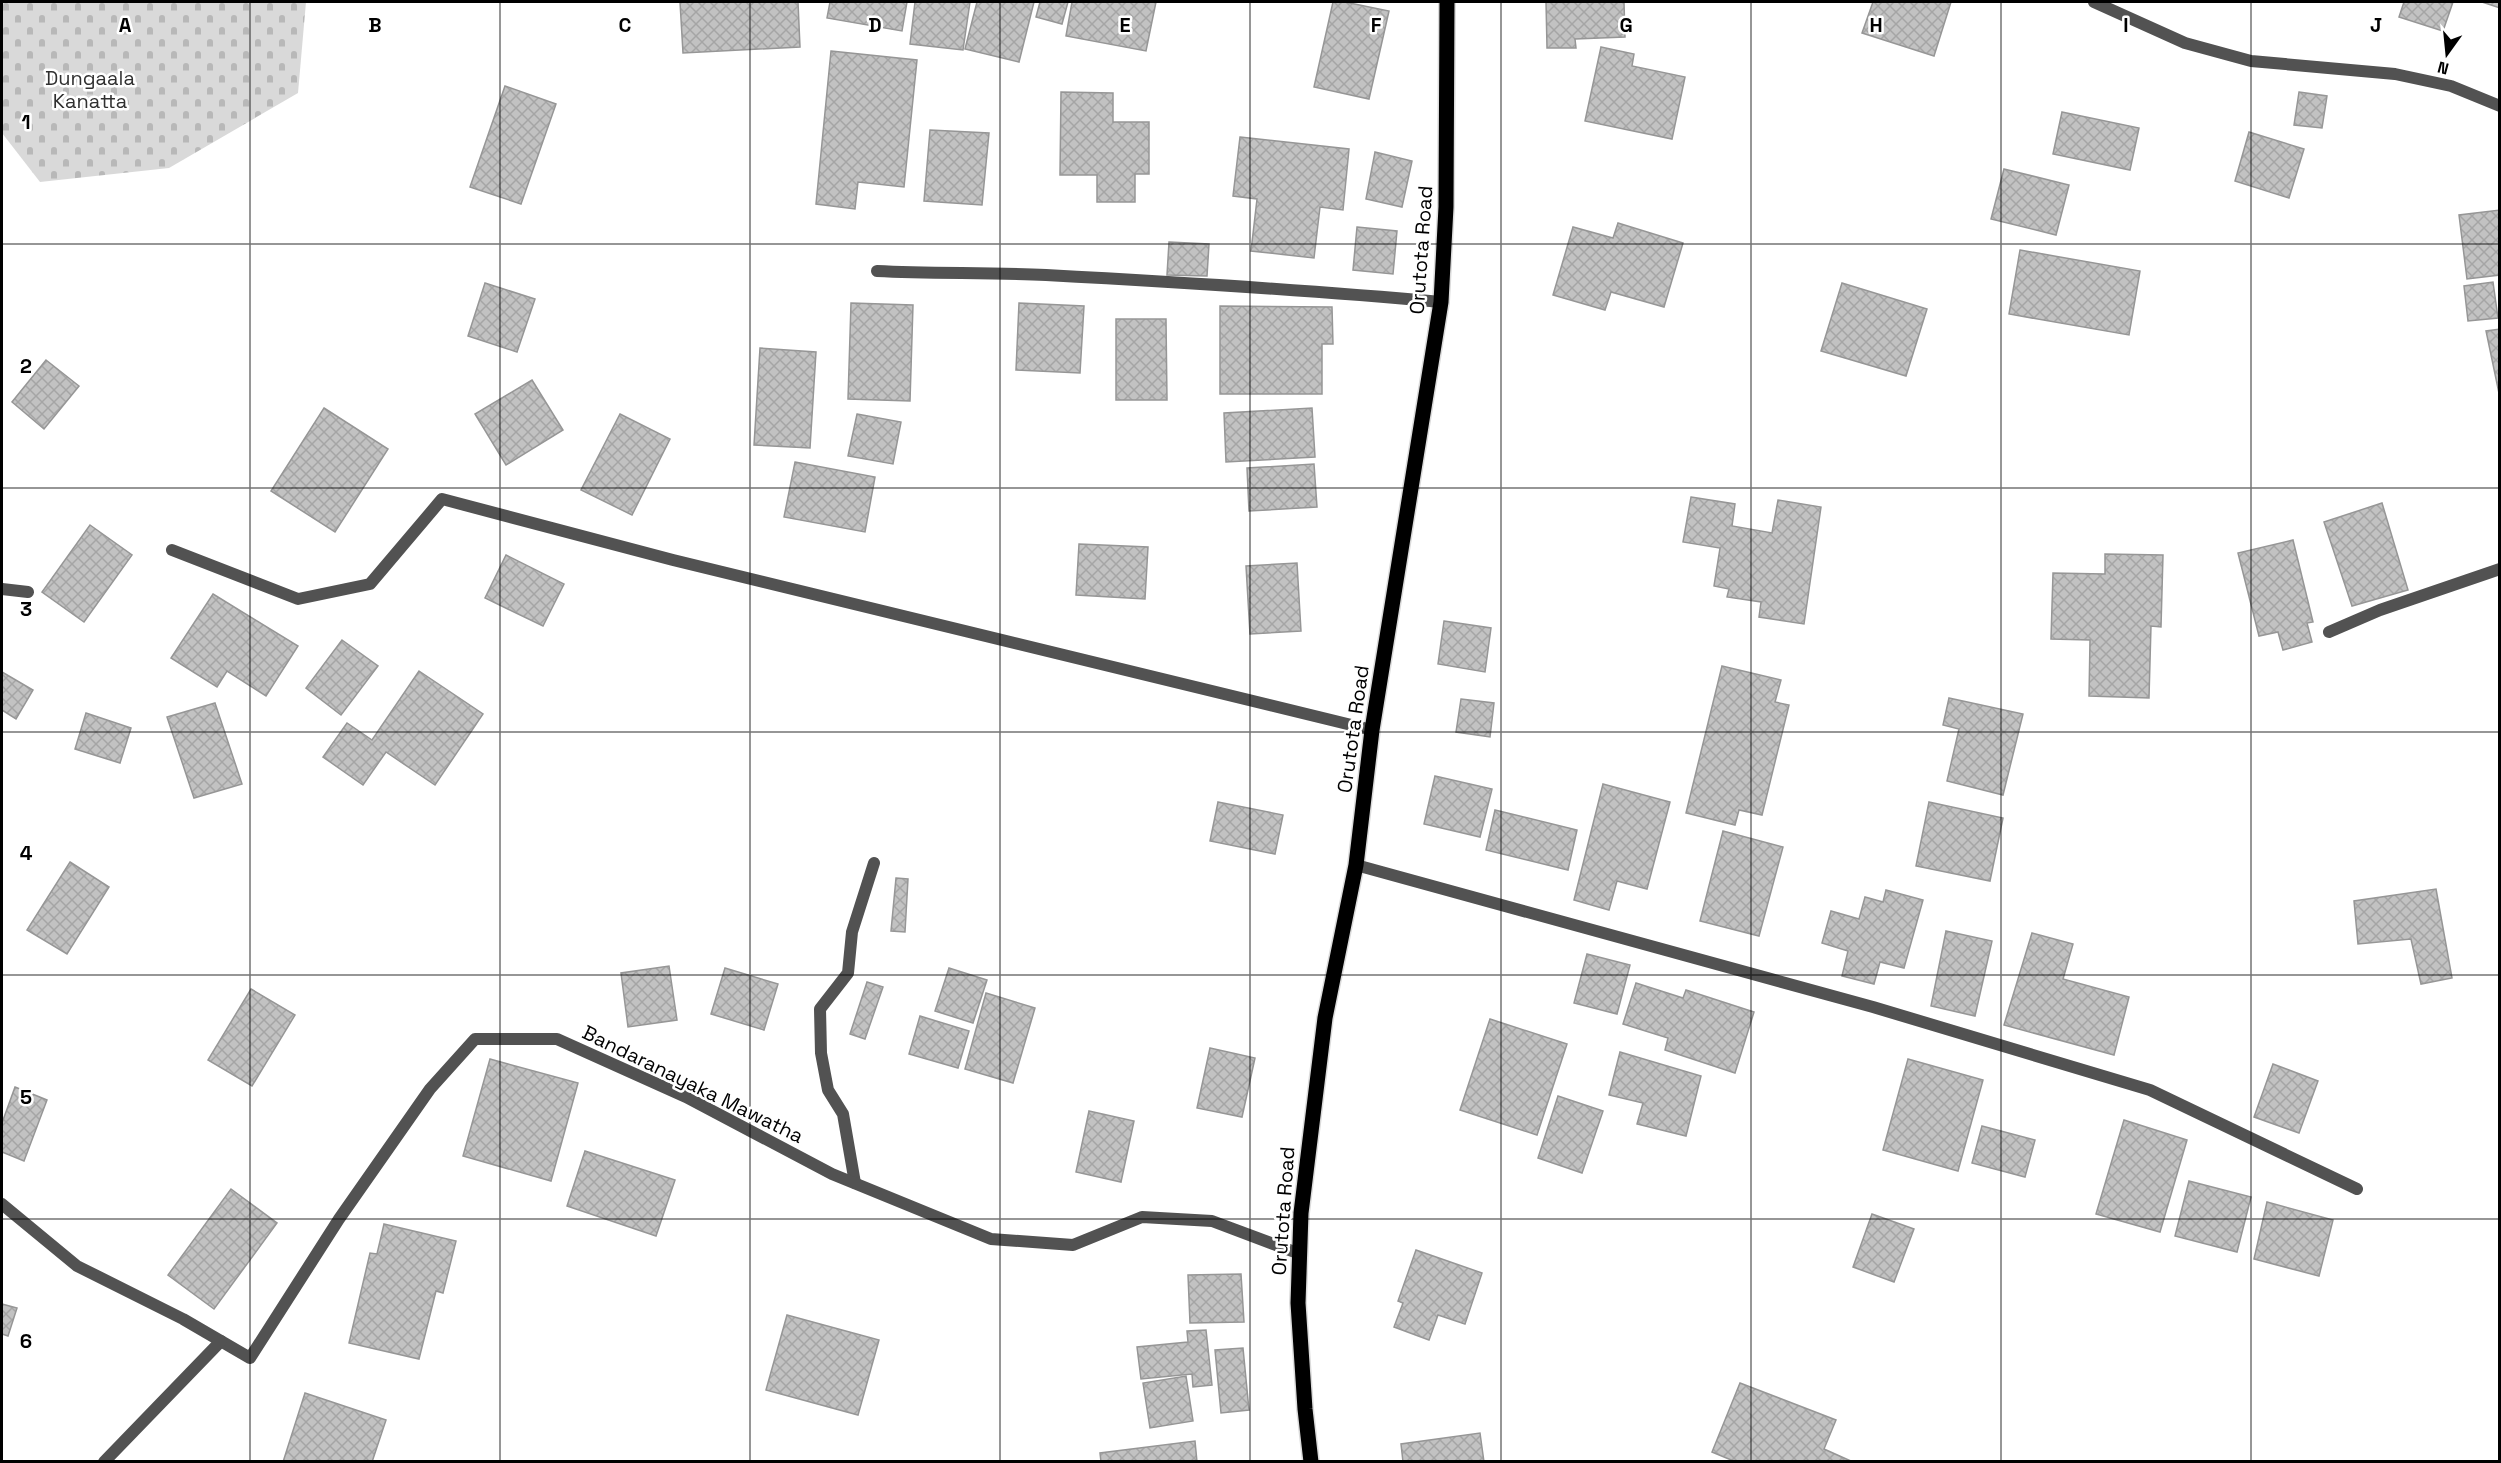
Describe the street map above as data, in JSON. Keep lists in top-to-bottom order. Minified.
{"streets":{"main road":["Orutota Road"],"street":["Bandaranayaka Mawatha"]},"crossings":[["Orutota Road","Bandaranayaka Mawatha"]],"parks":["Dungaala Kanatta"],"north":"bottom","grid":{"columns":["A","B","C","D","E","F","G","H","I","J"],"rows":["1","2","3","4","5","6"]}}
